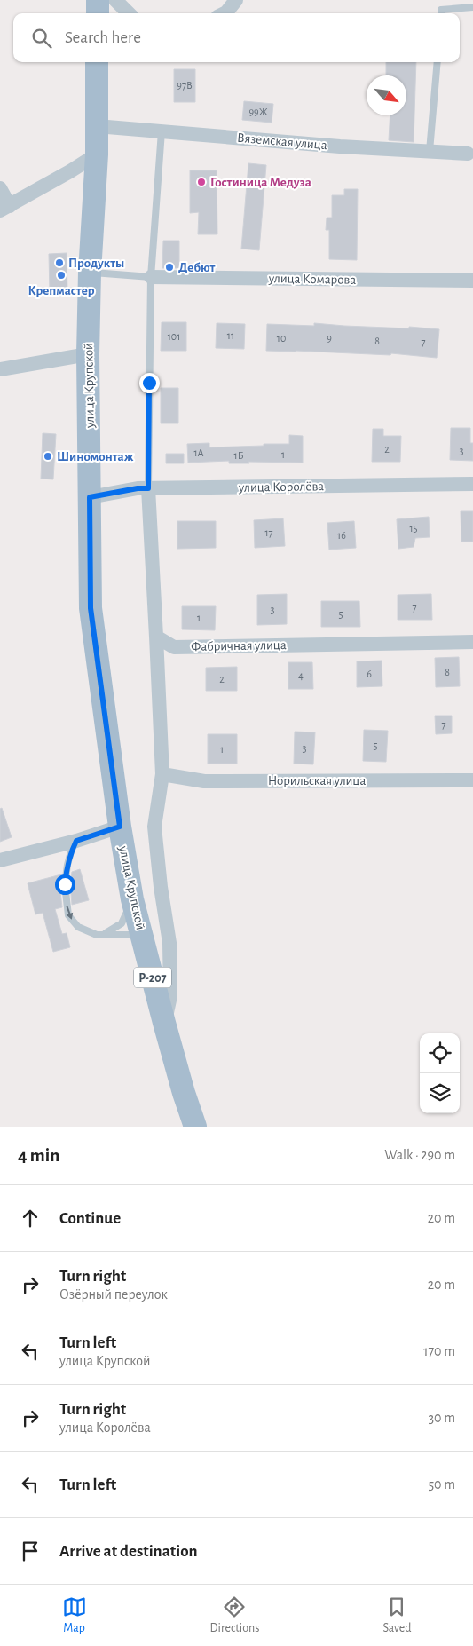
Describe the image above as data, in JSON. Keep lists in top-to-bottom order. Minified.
{"streets":{"main road":["улица Крупской","Р-207"],"street":["Вяземская улица","улица Комарова","улица Королёва","Фабричная улица","Норильская улица"]},"crossings":[["Вяземская улица","улица Крупской"],["улица Крупской","улица Королёва"]],"places":["Гостиница Медуза","Продукты","Дебют","Крепмастер","Шиномонтаж"],"house_numbers":["97В","99Ж","11","101","10","9","8","7","2","3","1А","1","1Б","15","17","16","7","3","5","1","8","6","4","2","7","5","3","1"],"north":"bottom right","page":{"search":"Search here","heading":["4 min","Walk · 290 m"],"list":[["Continue","20 m"],["Turn right","Озёрный переулок","20 m"],["Turn left","улица Крупской","170 m"],["Turn right","улица Королёва","30 m"],["Turn left","50 m"],"Arrive at destination"],"nav":["Map","Directions","Saved"]}}
